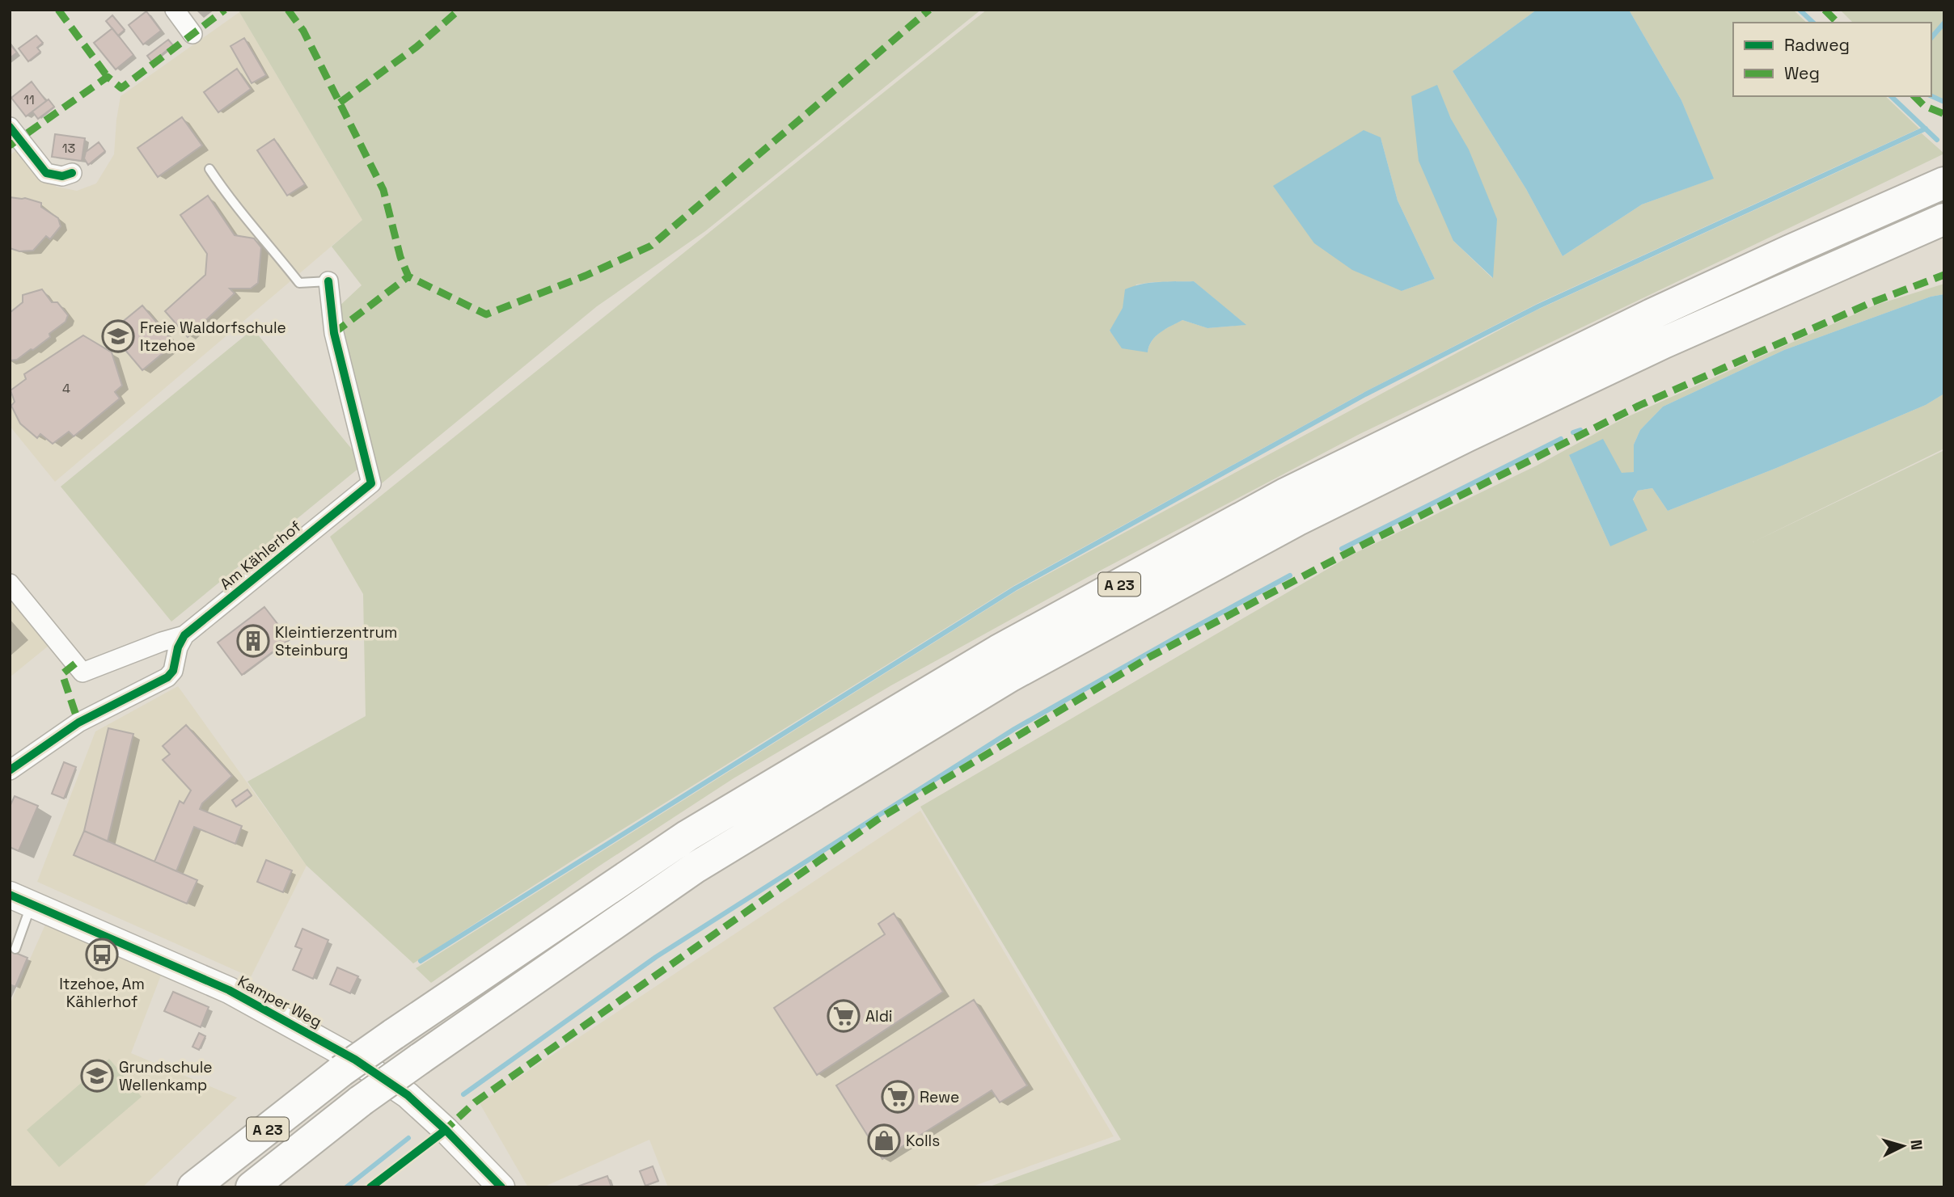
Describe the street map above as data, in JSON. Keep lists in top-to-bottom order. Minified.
{"streets":{"highway":["A 23"],"main road":["Kamper Weg"],"street":["Am Kählerhof"]},"places":{"school or university":["Freie Waldorfschule Itzehoe","Grundschule Wellenkamp"],"building":["Kleintierzentrum Steinburg"],"bus stop":["Itzehoe, Am Kählerhof"],"supermarket":["Aldi","Rewe"],"shop":["Kolls"]},"house_numbers":["11","13","4"],"legend":["Radweg","Weg"],"north":"right"}
